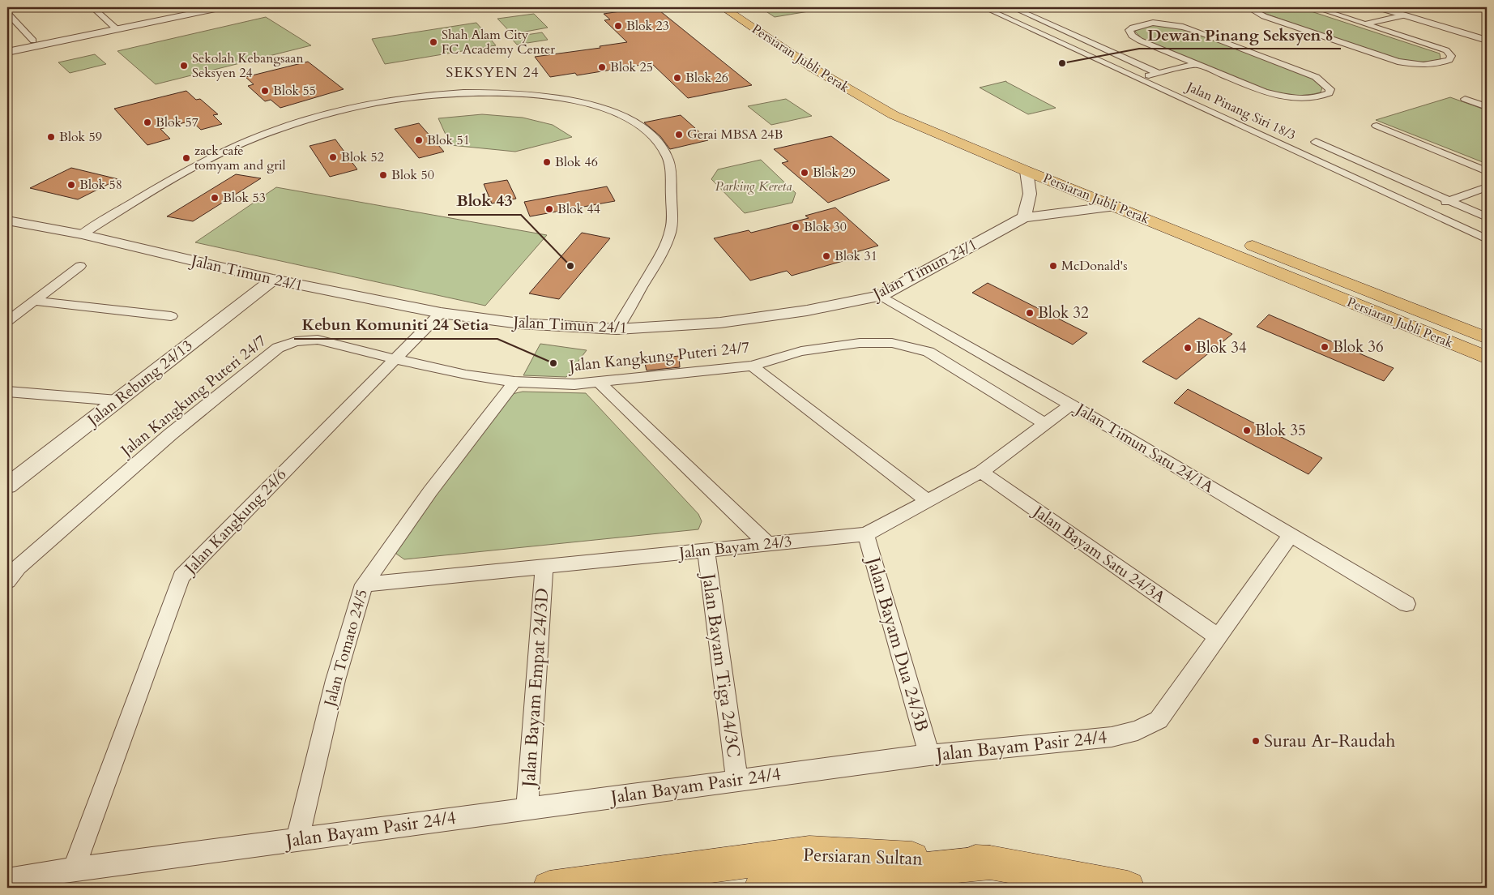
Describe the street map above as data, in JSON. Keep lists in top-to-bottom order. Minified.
{"streets":{"main road":["Persiaran Jubli Perak","Persiaran Sultan"],"street":["Jalan Pinang Siri 18/3","Jalan Timun 24/1","Jalan Kangkung Puteri 24/7","Jalan Rebung 24/13","Jalan Timun Satu 24/1A","Jalan Kangkung 24/6","Jalan Bayam 24/3","Jalan Bayam Satu 24/3A","Jalan Bayam Dua 24/3B","Jalan Tomato 24/5","Jalan Bayam Tiga 24/3C","Jalan Bayam Empat 24/3D","Jalan Bayam Pasir 24/4"]},"crossings":[["Jalan Timun 24/1","Jalan Rebung 24/13"],["Jalan Timun 24/1","Jalan Timun Satu 24/1A"],["Jalan Timun 24/1","Jalan Kangkung 24/6"],["Jalan Kangkung Puteri 24/7","Jalan Kangkung 24/6"],["Jalan Kangkung Puteri 24/7","Jalan Bayam 24/3"],["Jalan Kangkung Puteri 24/7","Jalan Tomato 24/5"],["Jalan Timun Satu 24/1A","Jalan Bayam 24/3"],["Jalan Timun Satu 24/1A","Jalan Bayam Pasir 24/4"],["Jalan Kangkung 24/6","Jalan Bayam Pasir 24/4"],["Jalan Bayam 24/3","Jalan Bayam Satu 24/3A"],["Jalan Bayam 24/3","Jalan Bayam Dua 24/3B"],["Jalan Bayam 24/3","Jalan Tomato 24/5"],["Jalan Bayam 24/3","Jalan Bayam Tiga 24/3C"],["Jalan Bayam 24/3","Jalan Bayam Empat 24/3D"],["Jalan Bayam Satu 24/3A","Jalan Bayam Pasir 24/4"],["Jalan Bayam Dua 24/3B","Jalan Bayam Pasir 24/4"],["Jalan Tomato 24/5","Jalan Bayam Pasir 24/4"],["Jalan Bayam Tiga 24/3C","Jalan Bayam Pasir 24/4"],["Jalan Bayam Empat 24/3D","Jalan Bayam Pasir 24/4"]],"districts":["SEKSYEN 24"],"parks":["Parking Kereta"],"places":["Blok 23","Shah Alam City FC Academy Center","Dewan Pinang Seksyen 8","Sekolah Kebangsaan Seksyen 24","Blok 25","Blok 26","Blok 55","Blok 57","Gerai MBSA 24B","Blok 59","Blok 51","Blok 52","zack cafe tomyam and gril","Blok 46","Blok 29","Blok 50","Blok 58","Blok 53","Blok 44","Blok 30","Blok 31","Blok 43","McDonald's","Blok 32","Blok 36","Blok 34","Kebun Komuniti 24 Setia","Blok 35","Surau Ar-Raudah"]}
